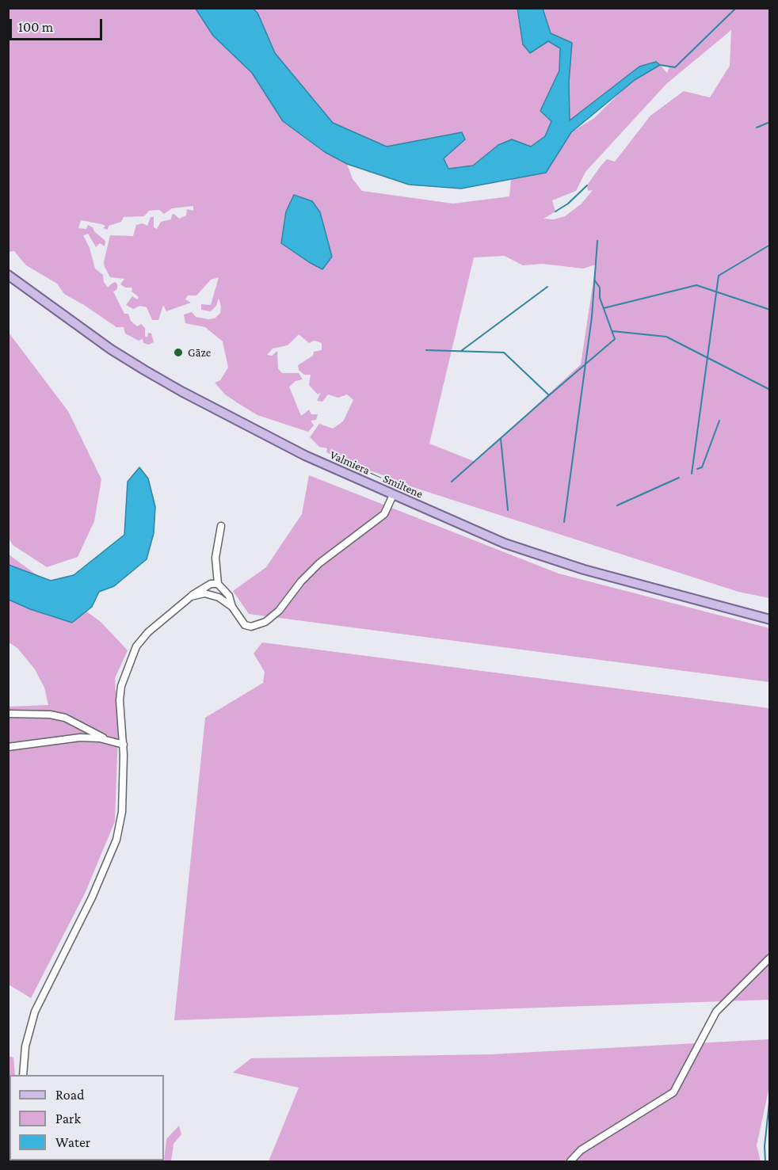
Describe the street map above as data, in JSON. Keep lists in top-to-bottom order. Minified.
{"streets":{"main road":["Valmiera — Smiltene"]},"places":["Gāze"],"legend":["Road","Park","Water"],"scale_bar":"100 m"}
